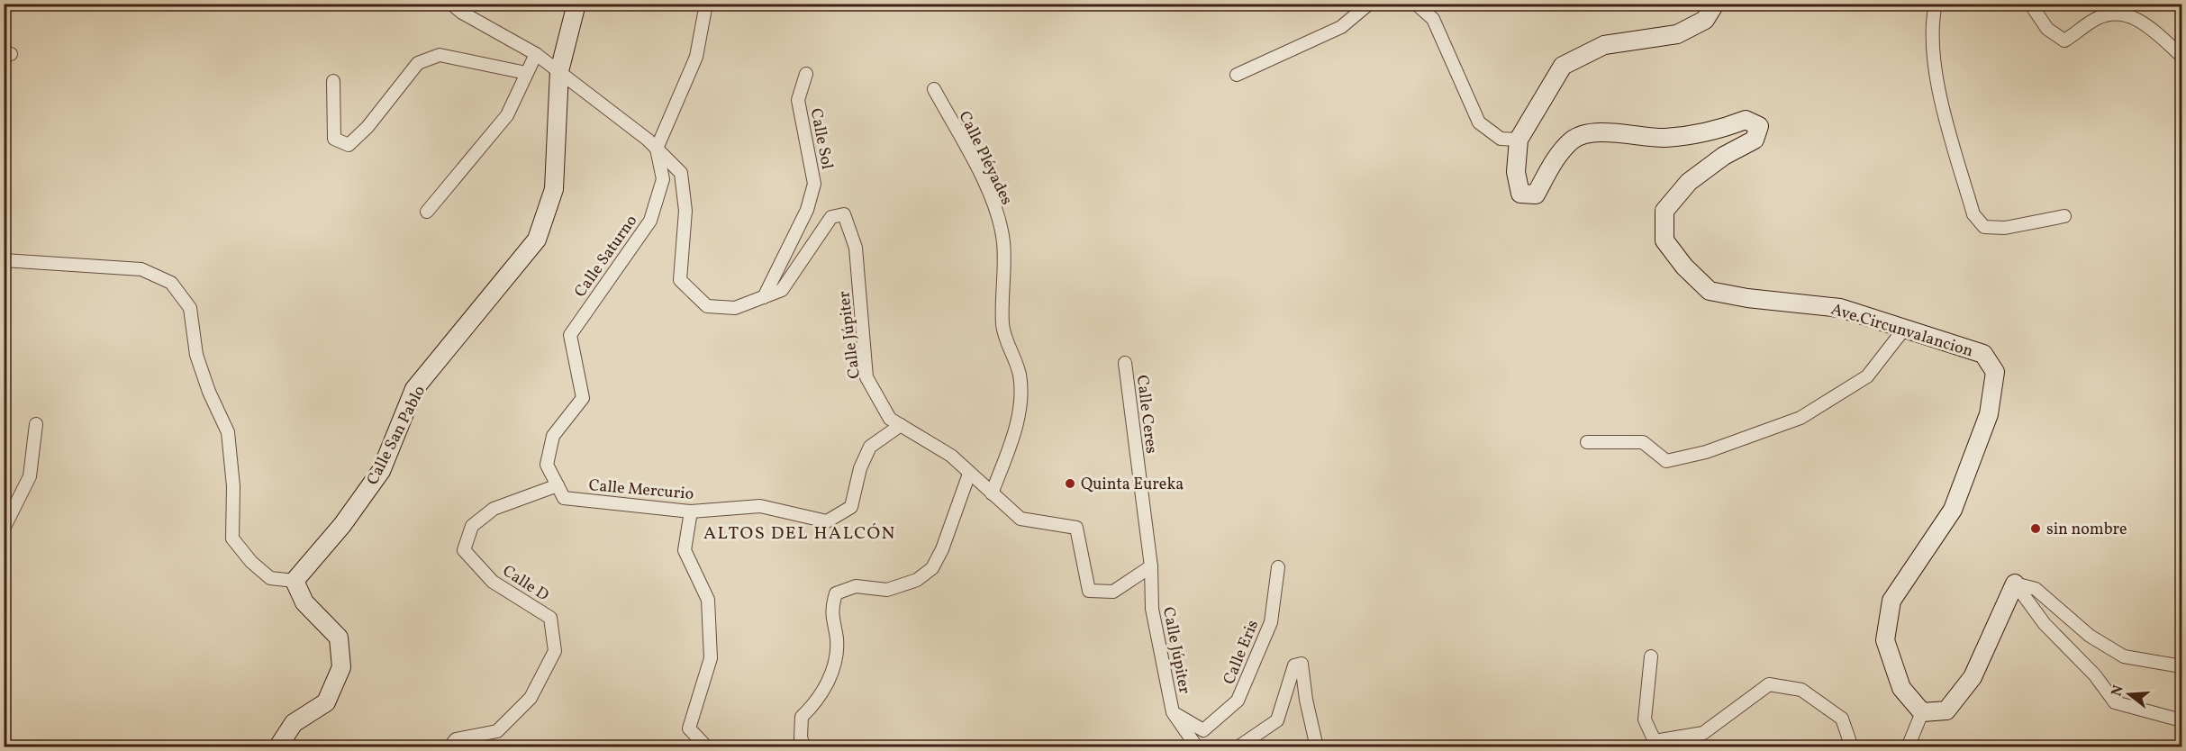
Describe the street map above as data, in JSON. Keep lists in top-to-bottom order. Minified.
{"streets":{"street":["Calle Sol","Calle Pléyades","Calle Saturno","Ave.Circunvalancion","Calle Júpiter","Calle Ceres","Calle San Pablo","Calle Mercurio","Calle D","Calle Eris"]},"crossings":[["Calle Sol","Calle Júpiter"],["Calle Pléyades","Calle Júpiter"],["Calle Saturno","Calle Júpiter"],["Calle Saturno","Calle Mercurio"],["Calle Saturno","Calle D"],["Calle Júpiter","Calle Ceres"],["Calle Júpiter","Calle San Pablo"],["Calle Júpiter","Calle Mercurio"],["Calle Júpiter","Calle Eris"],["Calle Mercurio","Calle D"]],"districts":["ALTOS DEL HALCÓN"],"places":["Quinta Eureka","sin nombre"],"north":"left"}
